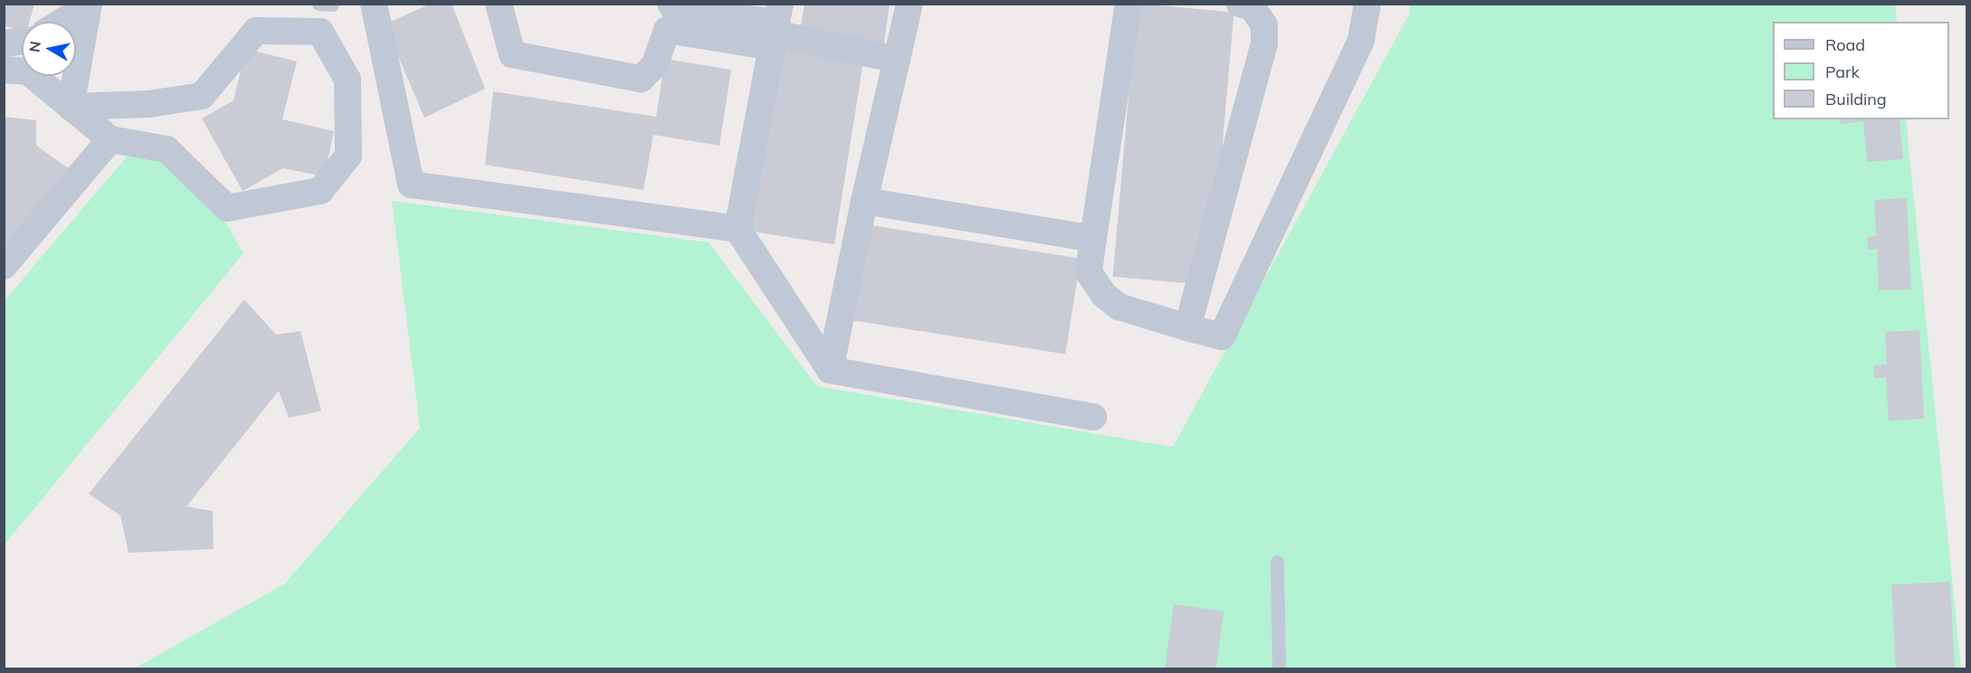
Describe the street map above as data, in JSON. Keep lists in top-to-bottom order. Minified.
{"legend":["Road","Park","Building"],"north":"left"}
